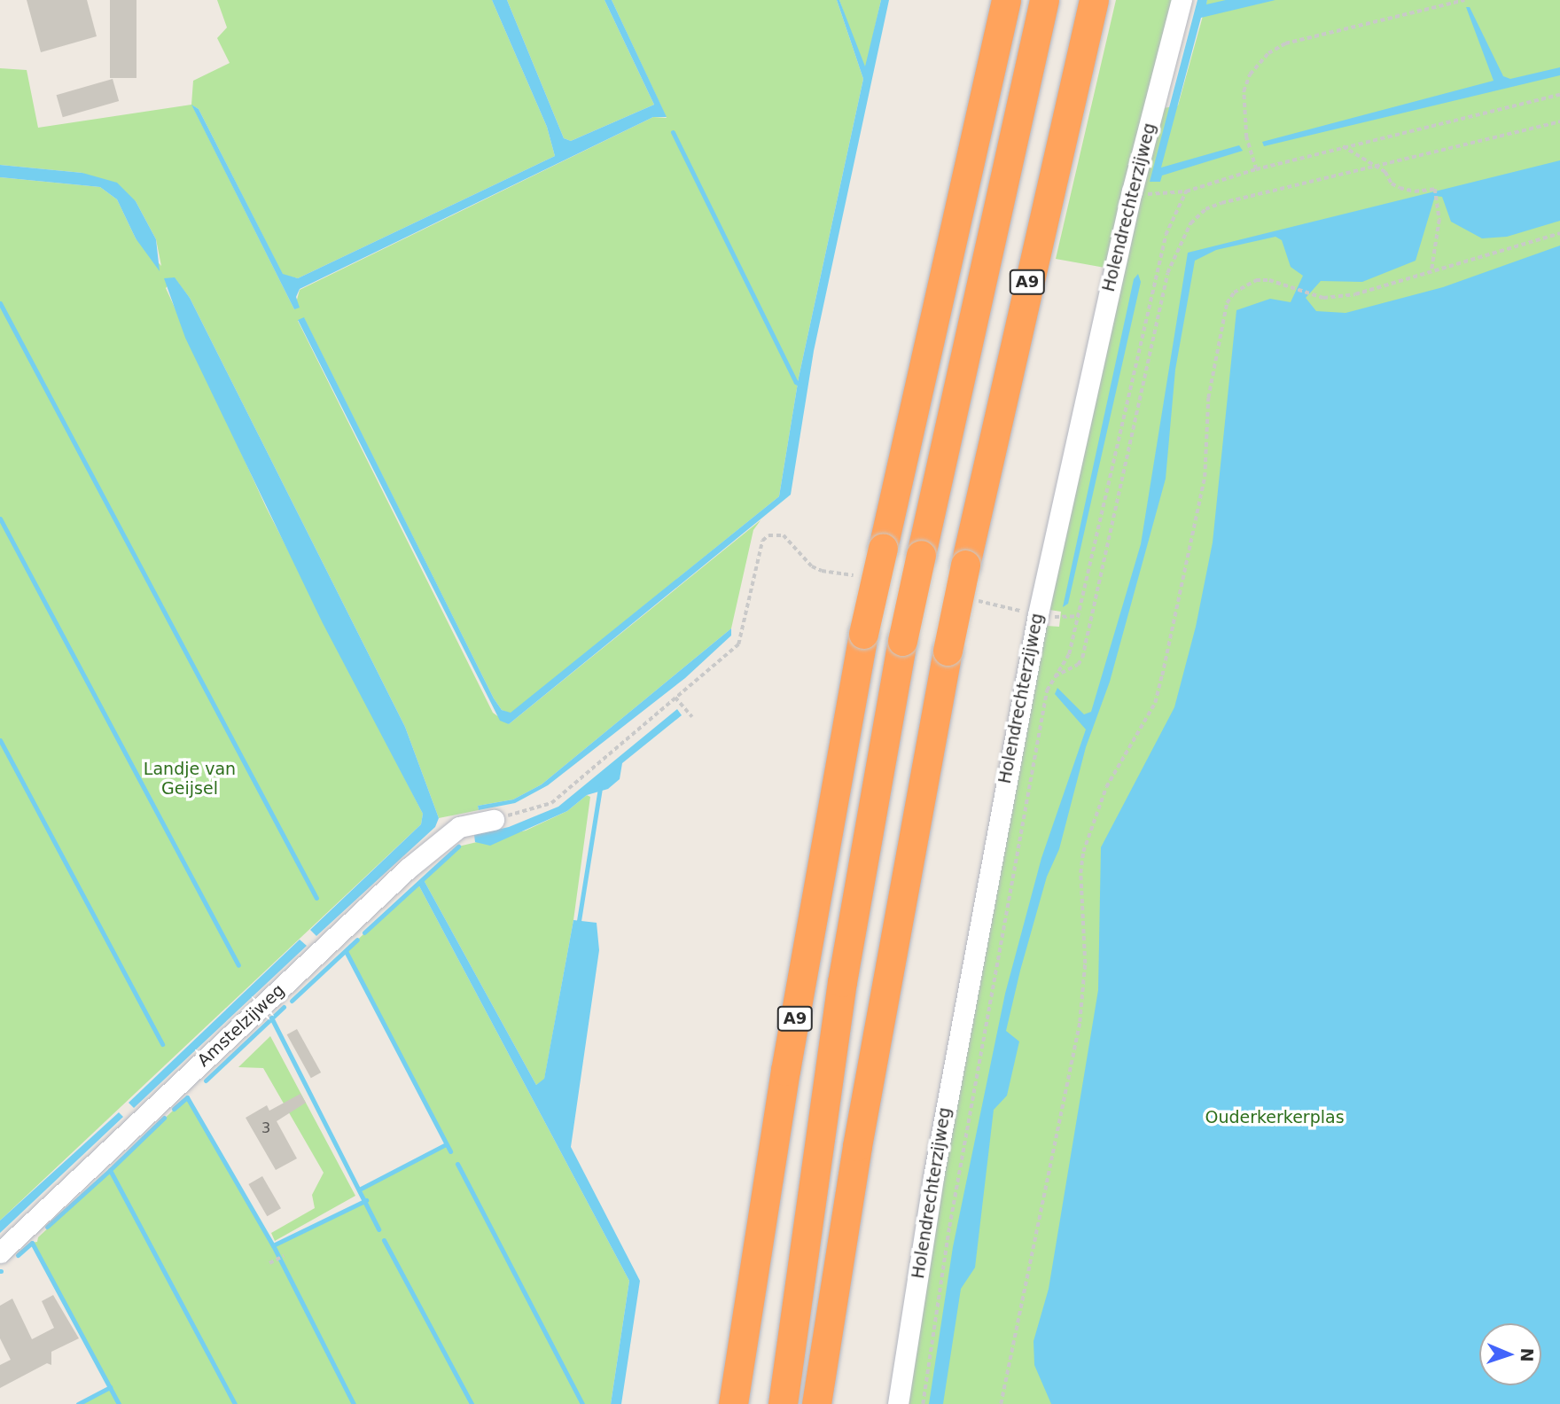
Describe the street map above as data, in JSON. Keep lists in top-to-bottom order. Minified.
{"streets":{"highway":["A9"],"street":["Holendrechterzijweg","Amstelzijweg"]},"parks":["Landje van Geijsel","Ouderkerkerplas"],"house_numbers":["3"],"north":"right"}
